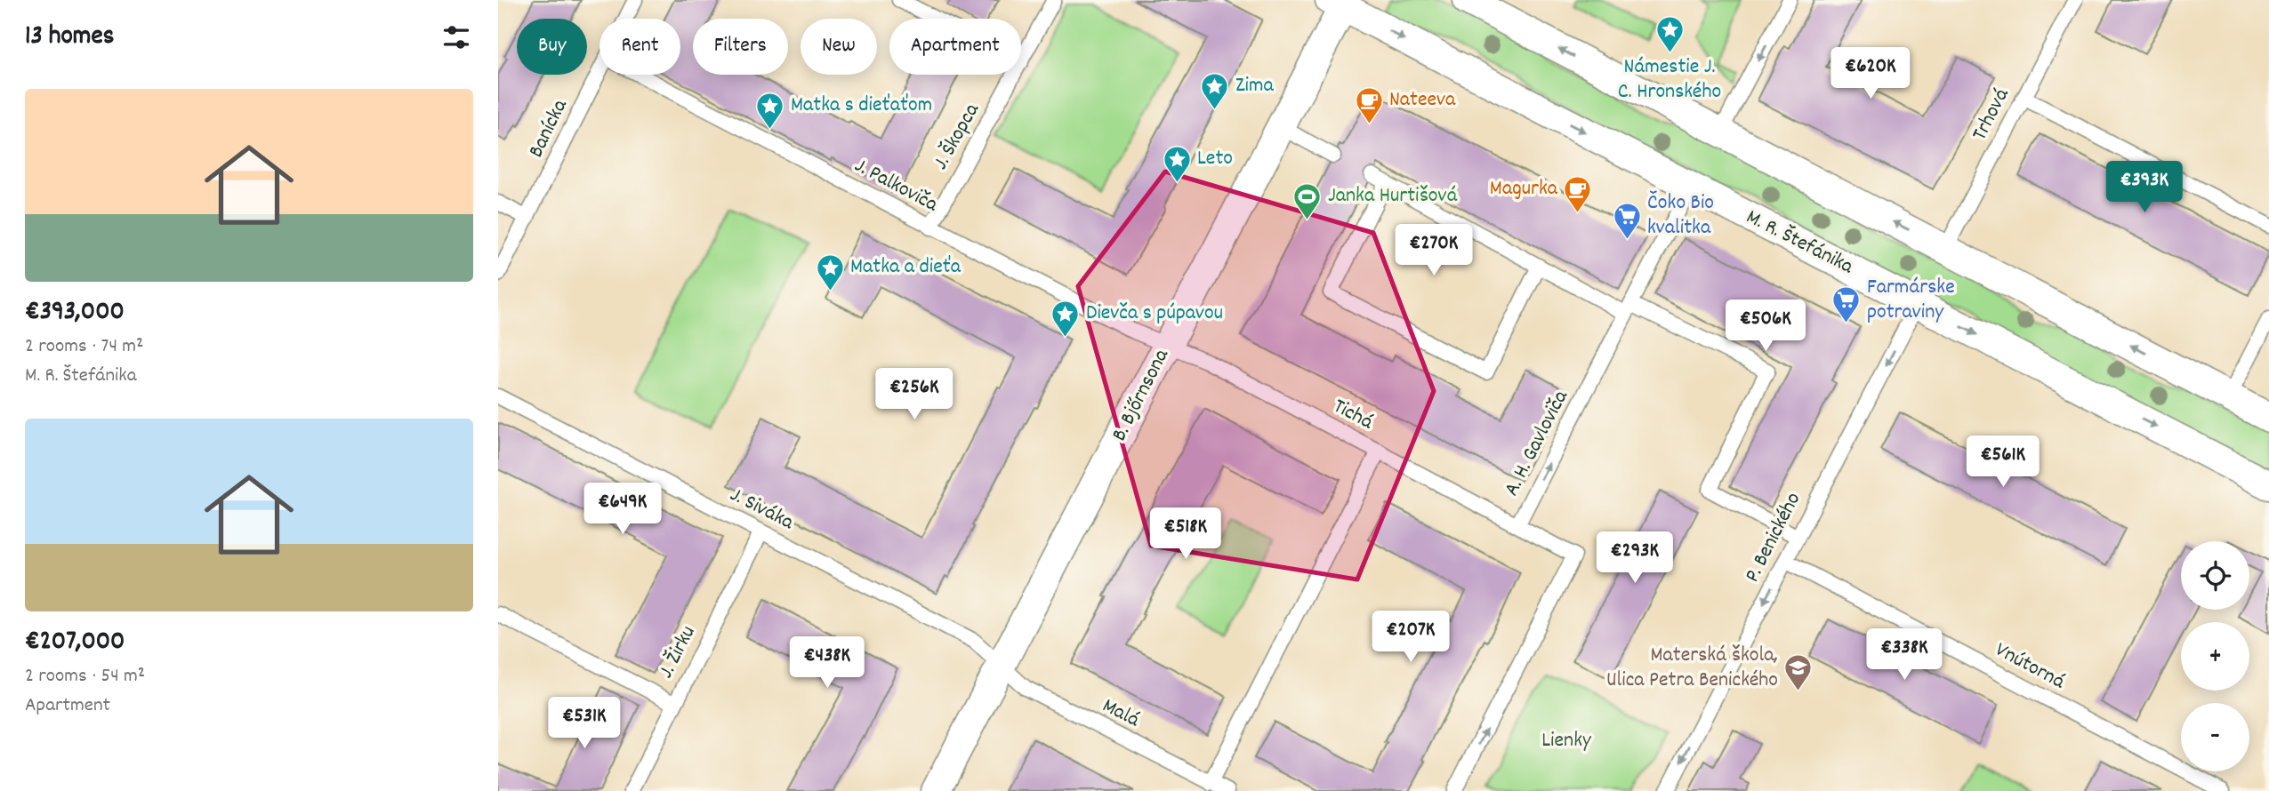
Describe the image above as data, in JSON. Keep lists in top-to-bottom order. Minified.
{"streets":{"street":["M. R. Štefánika","B. Bjőrnsona"],"lane":["Trhová","Banícka","J. Škopca","J. Palkoviča","Tichá","A. H. Gavloviča","J. Siváka","P. Benického","J. Žirku","Vnútorná","Malá"]},"crossings":[["J. Škopca","J. Palkoviča"],["J. Palkoviča","B. Bjőrnsona"],["J. Palkoviča","Tichá"],["M. R. Štefánika","B. Bjőrnsona"],["M. R. Štefánika","A. H. Gavloviča"],["M. R. Štefánika","P. Benického"],["B. Bjőrnsona","Tichá"],["B. Bjőrnsona","J. Siváka"],["B. Bjőrnsona","Malá"],["Tichá","A. H. Gavloviča"],["J. Siváka","J. Žirku"],["J. Siváka","Malá"],["P. Benického","Vnútorná"]],"one_way":["A. H. Gavloviča","P. Benického"],"parks":["Lienky"],"places":{"place":["Námestie J. C. Hronského","Zima","Matka s dieťaťom","Leto","Matka a dieťa","Dievča s púpavou"],"cafe":["Nateeva","Magurka"],"sports":["Janka Hurtišová"],"supermarket":["Čoko Bio kvalitka","Farmárske potraviny"],"school or university":["Materská škola, Ulica Petra Benického"]},"page":{"heading":"13 homes","chip":["Buy","Rent","Filters","New","Apartment"],"price":["€620K","€393K","€270K","€506K","€256K","€561K","€649K","€518K","€293K","€207K","€338K","€438K","€531K"],"list":[{"name":"€393,000","note":"2 rooms · 74 m² · M. R. Štefánika"},{"name":"€207,000","note":"2 rooms · 54 m² · Apartment"}],"map_buttons":["+","−"]}}
